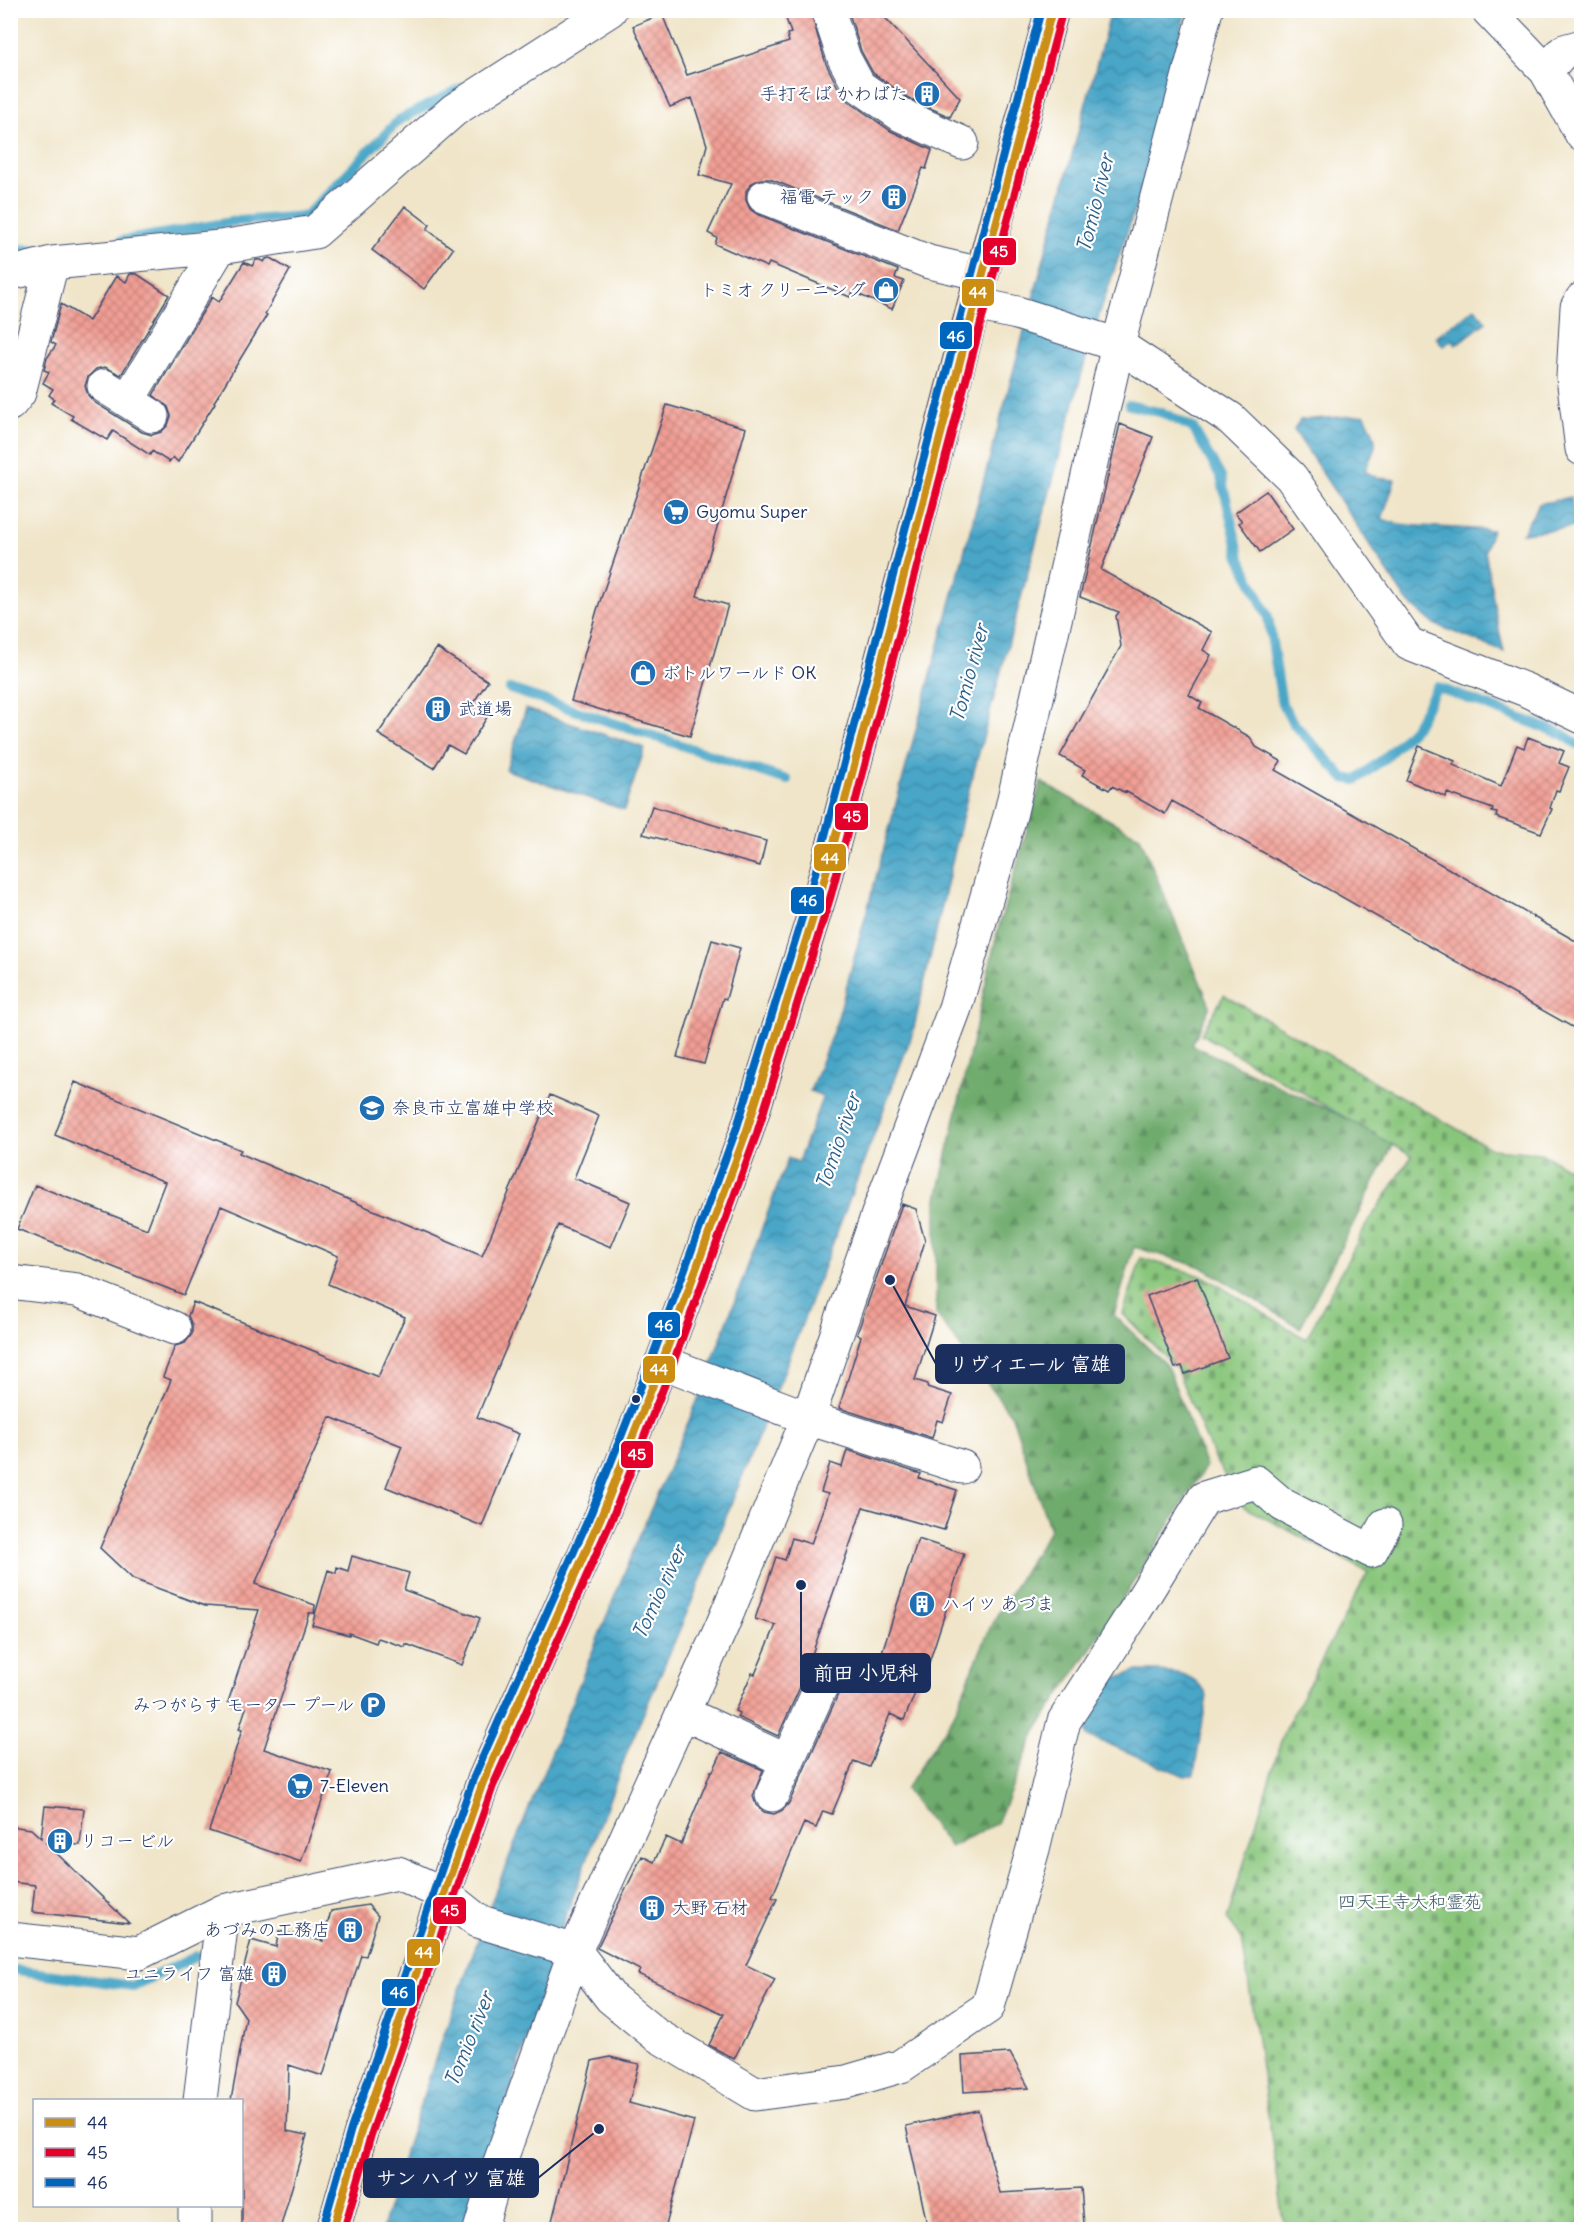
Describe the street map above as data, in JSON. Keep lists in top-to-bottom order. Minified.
{"water":["Tomio river"],"parks":["四天王寺大和霊苑"],"places":{"building":["手打そば かわばた","福電 テック","武道場","ハイツ あづま","リコー ビル","大野 石材","あづみの工務店","ユニライフ 富雄"],"shop":["トミオ クリーニング","ボトルワールド OK"],"supermarket":["Gyomu Super","7-Eleven"],"school or university":["奈良市立富雄中学校"],"other":["リヴィエール 富雄","前田 小児科","サン ハイツ 富雄"],"parking":["みつがらす モーター プール"]},"lines":["transit line 44","transit line 46","transit line 45"],"legend":["44","45","46"]}
